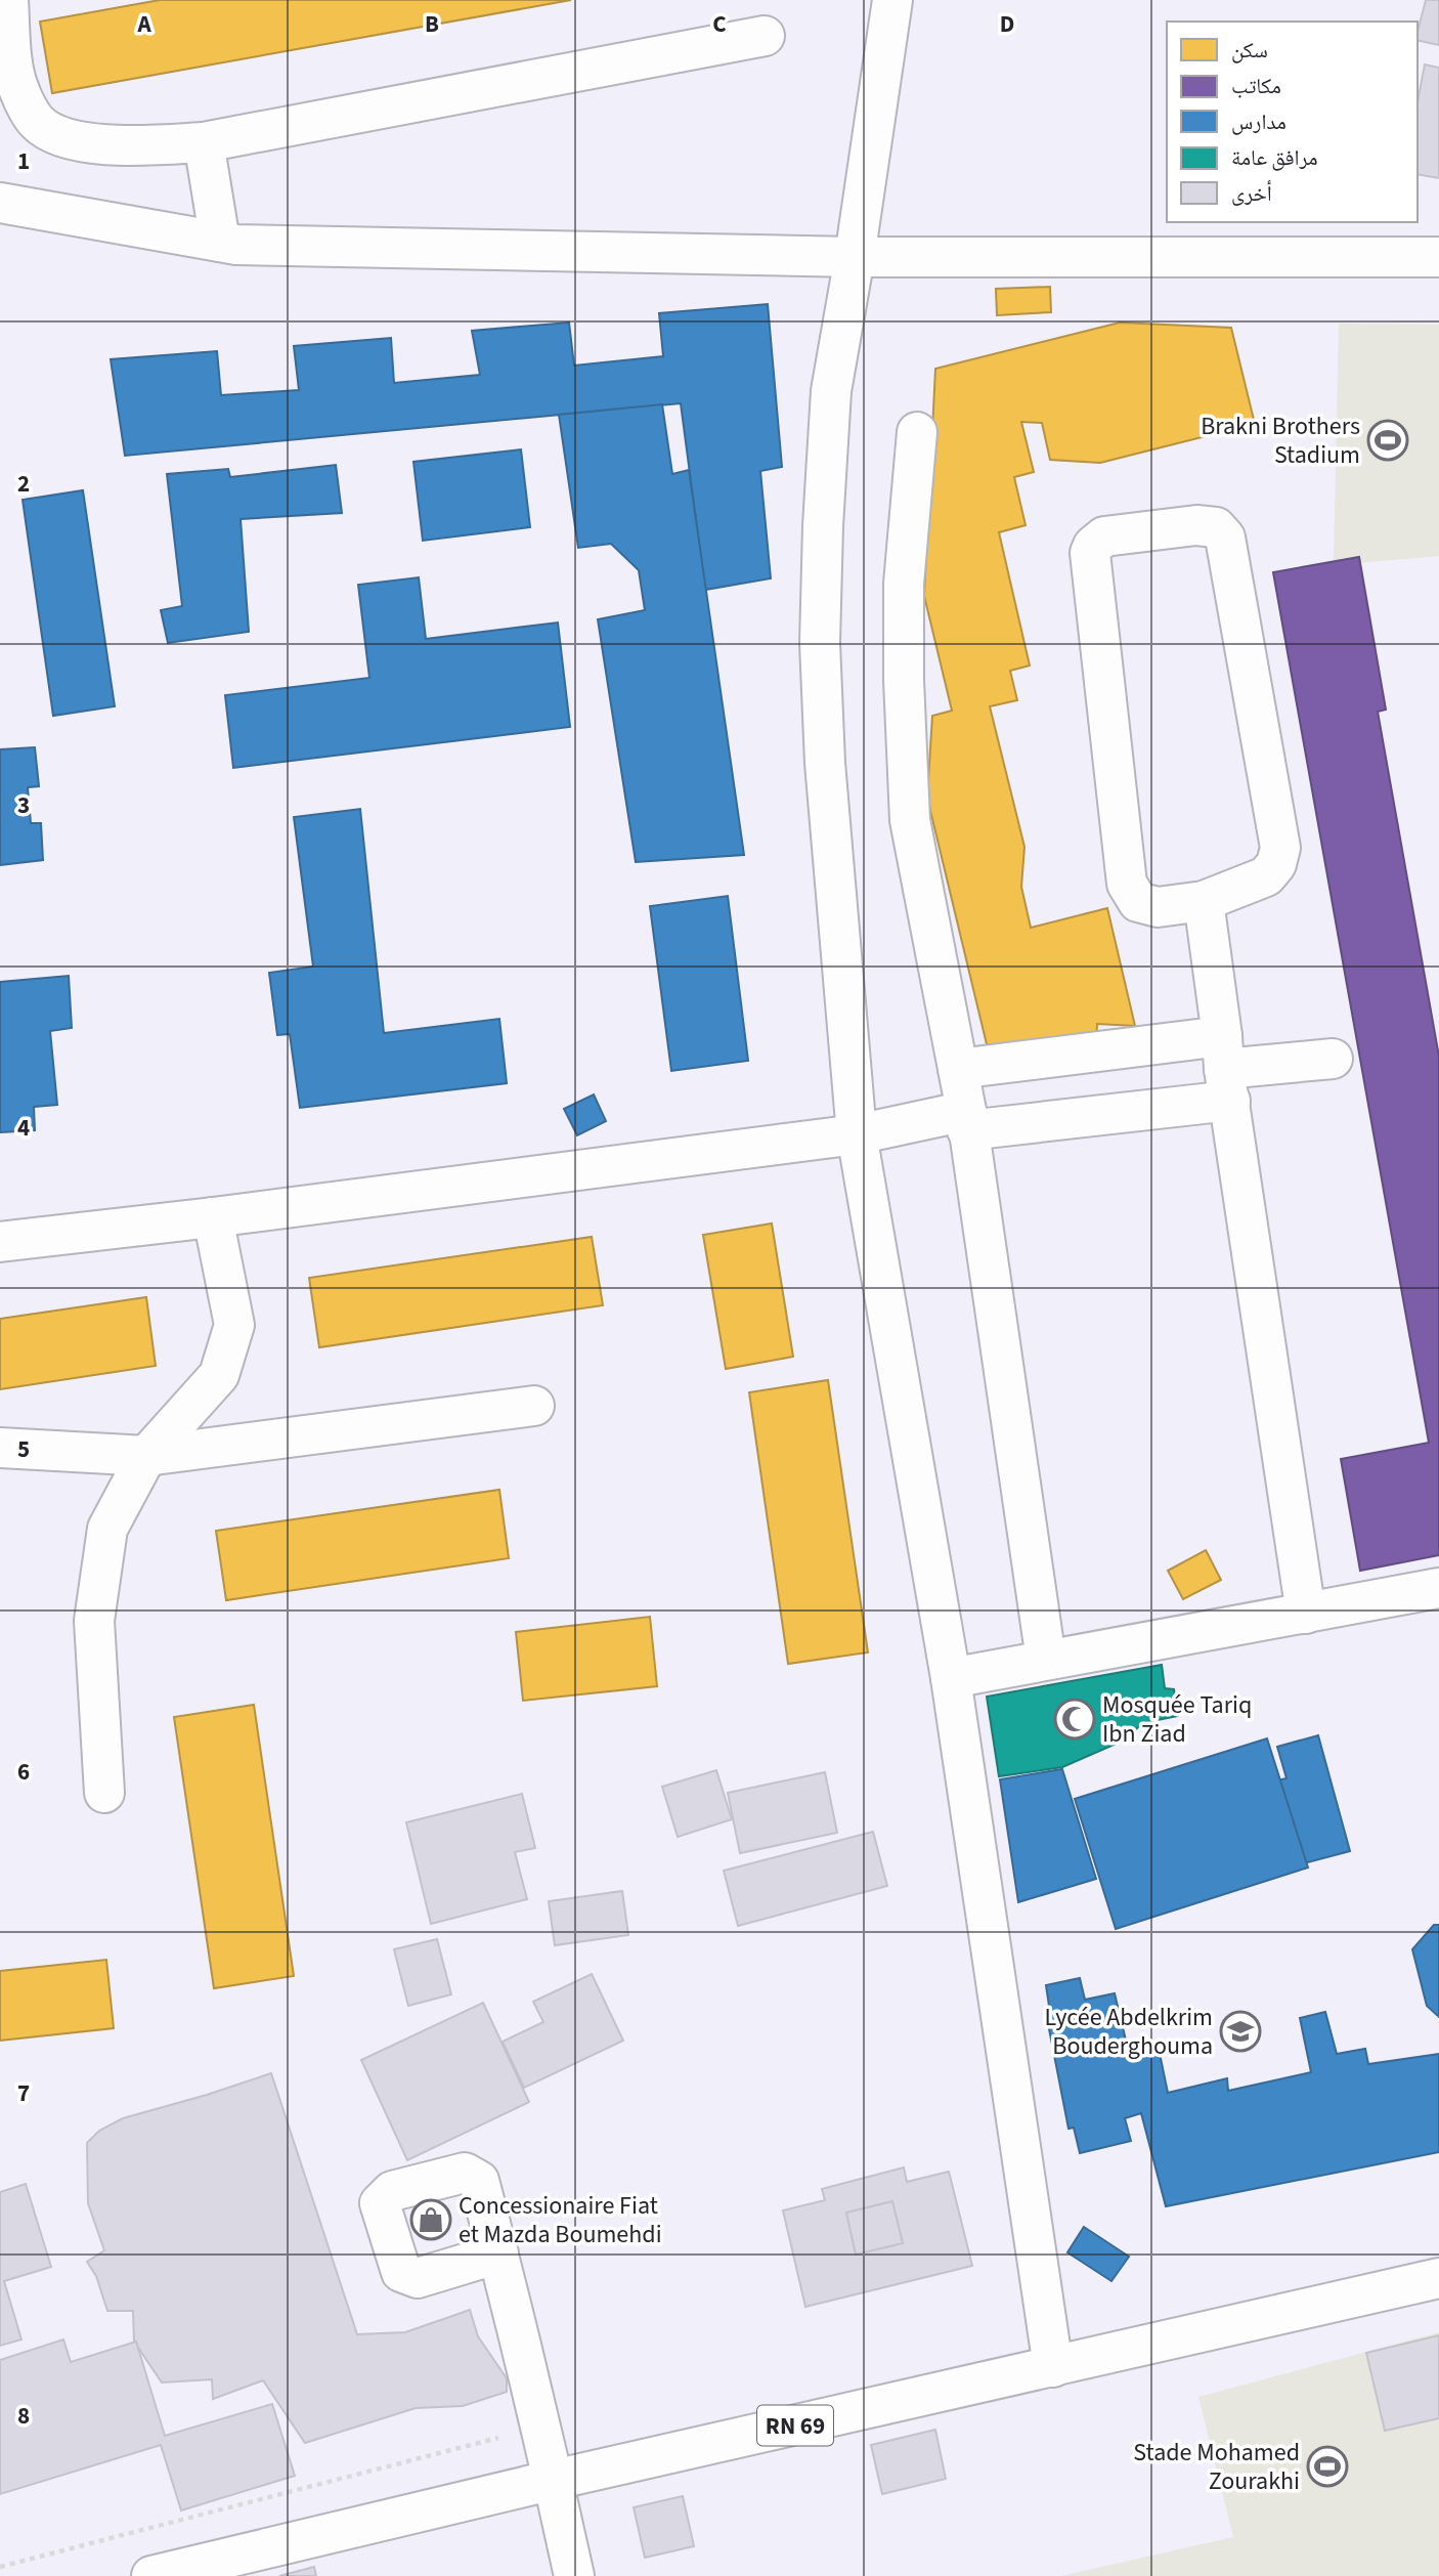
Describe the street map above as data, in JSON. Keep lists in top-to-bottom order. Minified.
{"streets":{"street":["RN 69"]},"places":{"sports":["Brakni Brothers Stadium","Stade Mohamed Zourakhi"],"mosque":["Mosquée Tariq Ibn Ziad"],"school or university":["Lycée Abdelkrim Bouderghouma"],"shop":["Concessionaire Fiat et Mazda Boumehdi"]},"legend":["سكن","مكاتب","مدارس","مرافق عامة","أخرى"],"grid":{"columns":["A","B","C","D"],"rows":["1","2","3","4","5","6","7","8"]}}
